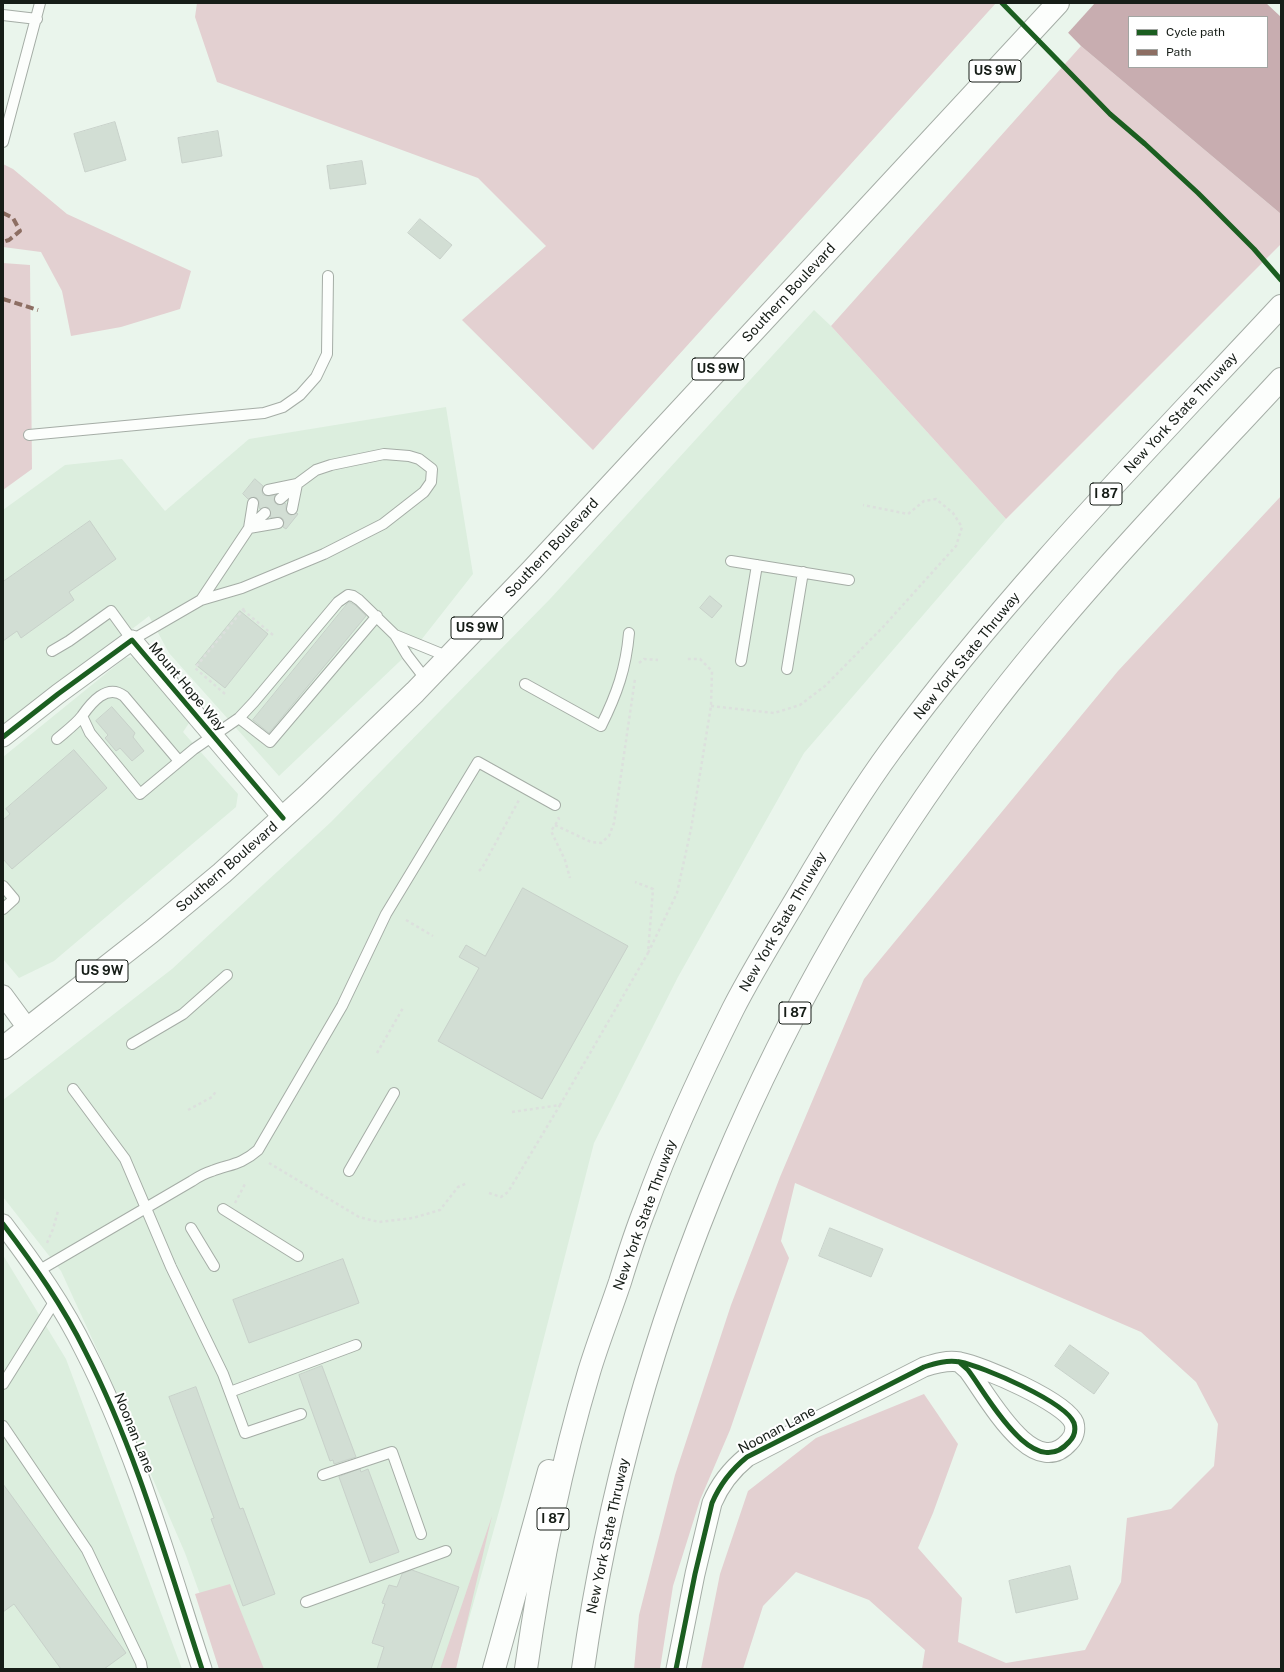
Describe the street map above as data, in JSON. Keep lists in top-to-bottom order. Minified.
{"streets":{"main road":["US 9W","Southern Boulevard","New York State Thruway","I 87"],"street":["Mount Hope Way","Noonan Lane"]},"crossings":[["Southern Boulevard","Mount Hope Way"]],"legend":["Cycle path","Path"]}
